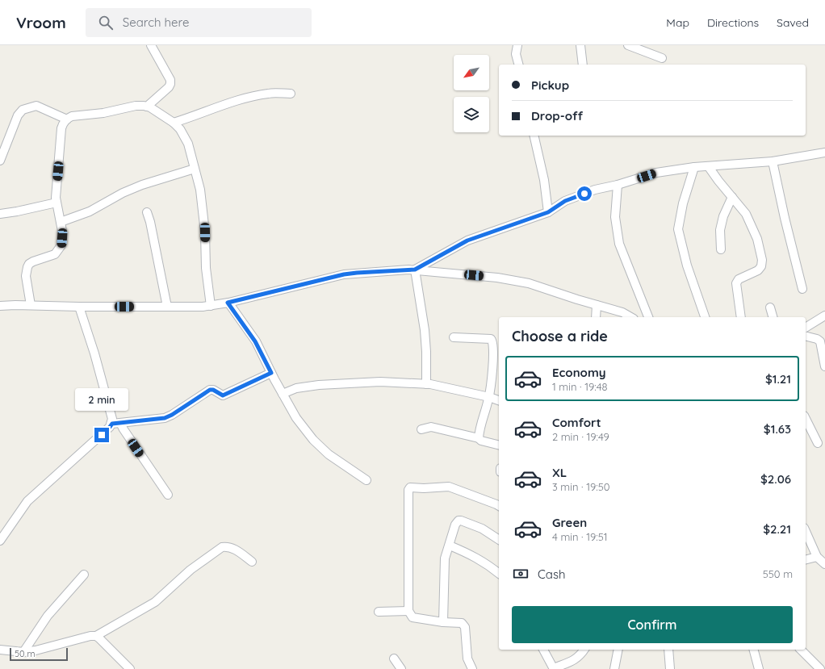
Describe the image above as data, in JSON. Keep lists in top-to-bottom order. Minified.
{"scale_bar":"50 m","north":"bottom left","page":{"header":"Vroom","search":"Search here","nav":["Map","Directions","Saved"],"banner":["Pickup","Drop-off"],"heading":"Choose a ride","list":[{"name":"Economy","note":"1 min · 19:48","value":"$1.21"},{"name":"Comfort","note":"2 min · 19:49","value":"$1.63"},{"name":"XL","note":"3 min · 19:50","value":"$2.06"},{"name":"Green","note":"4 min · 19:51","value":"$2.21"}],"bubble":"2 min","pay":["Cash","550 m"],"buttons":"Confirm","scale":"50 m"}}
